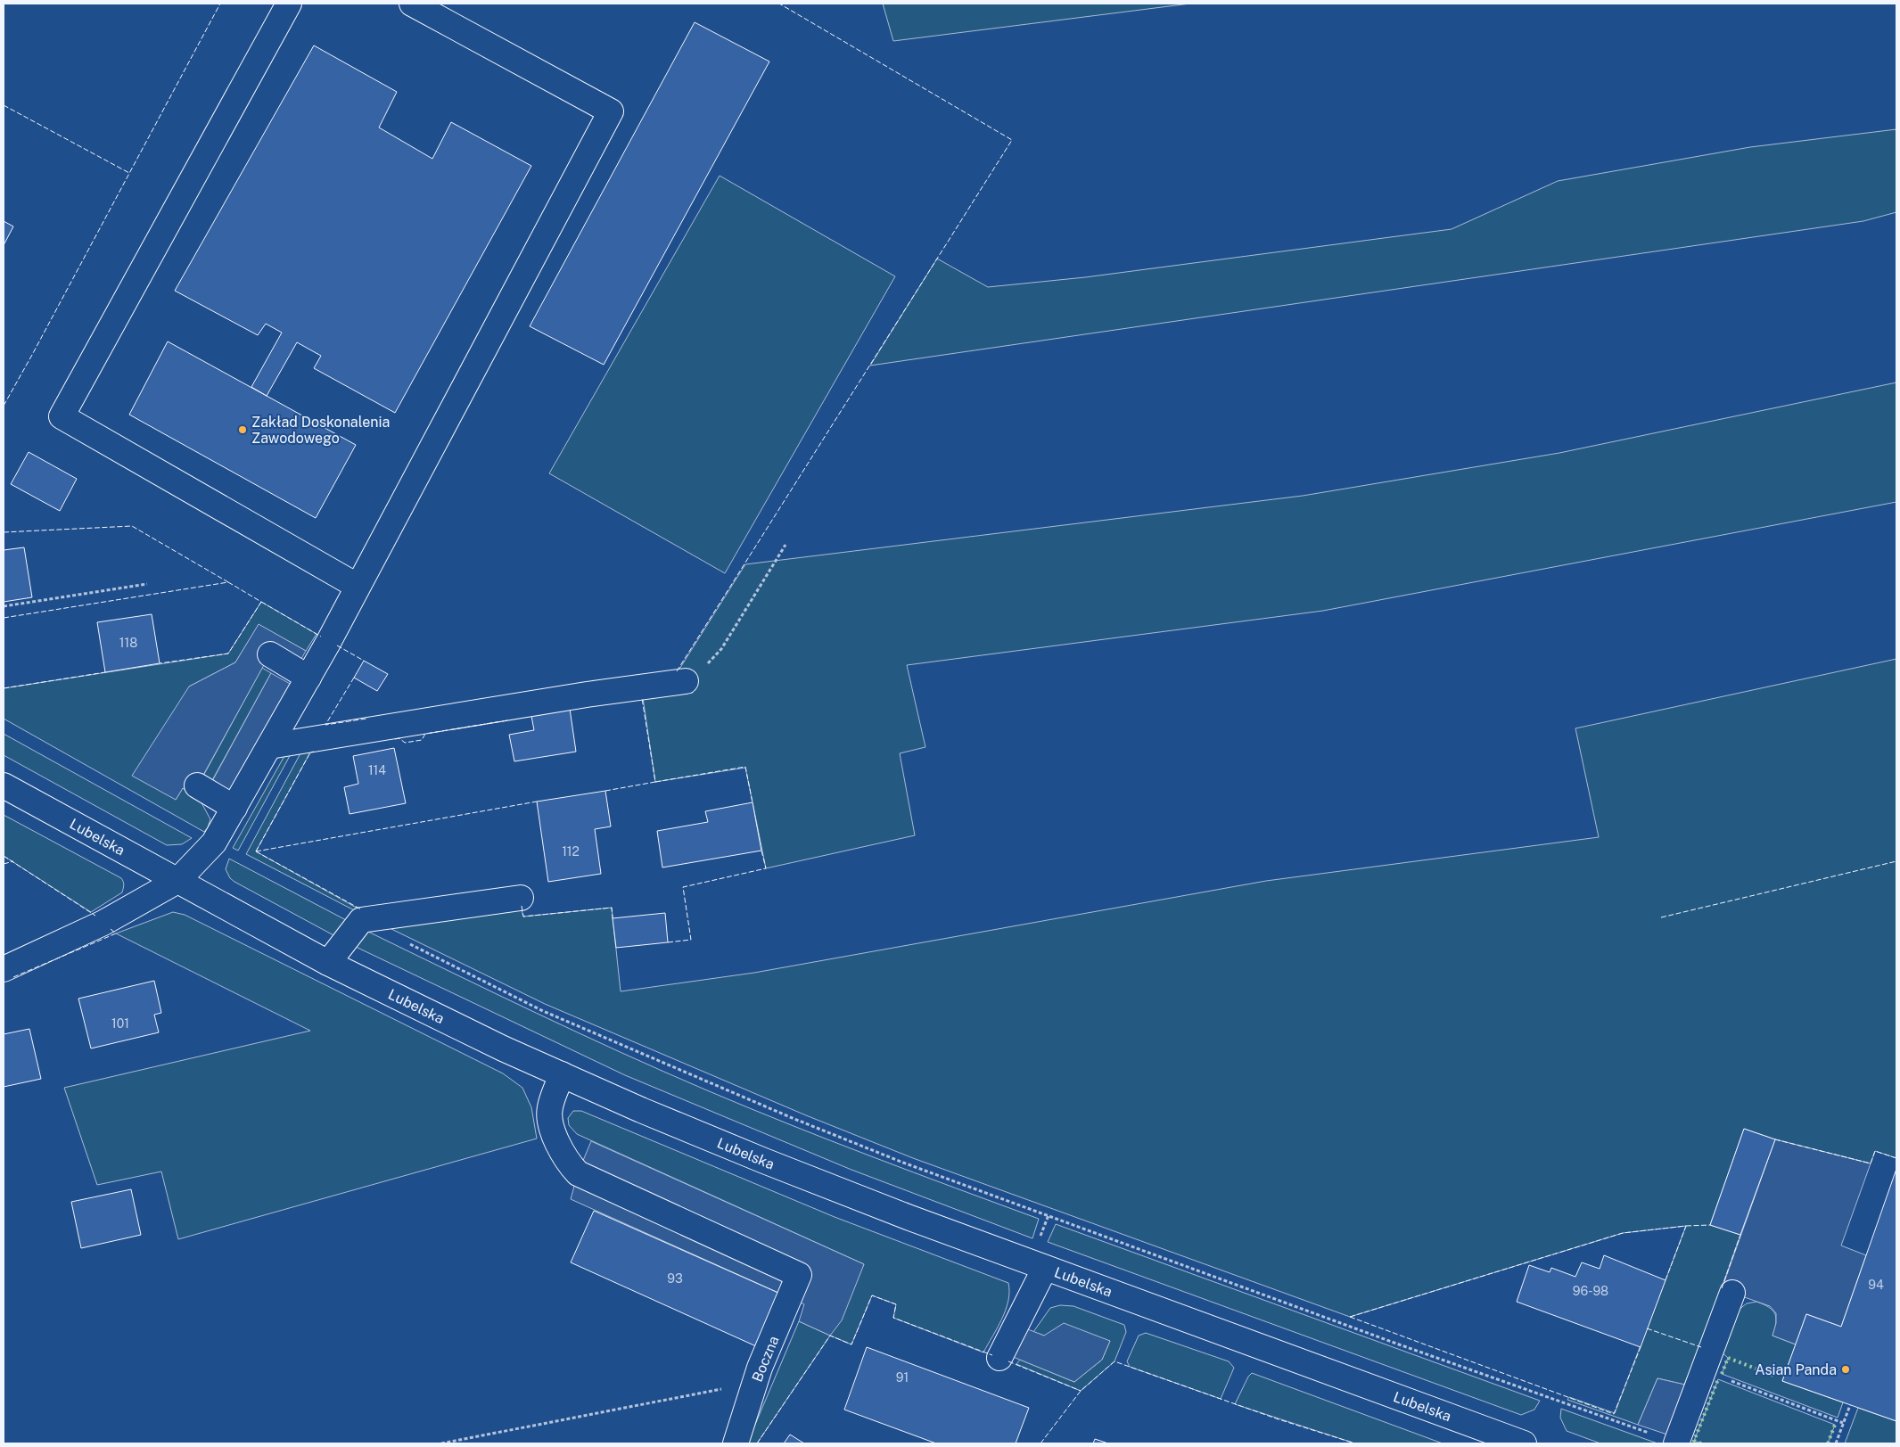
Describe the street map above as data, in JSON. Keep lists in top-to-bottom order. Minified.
{"streets":{"street":["Lubelska","Boczna"]},"crossings":[["Lubelska","Boczna"]],"places":["Zakład Doskonalenia Zawodowego","Asian Panda"],"house_numbers":["118","114","112","101","93","94","96-98","91"]}
